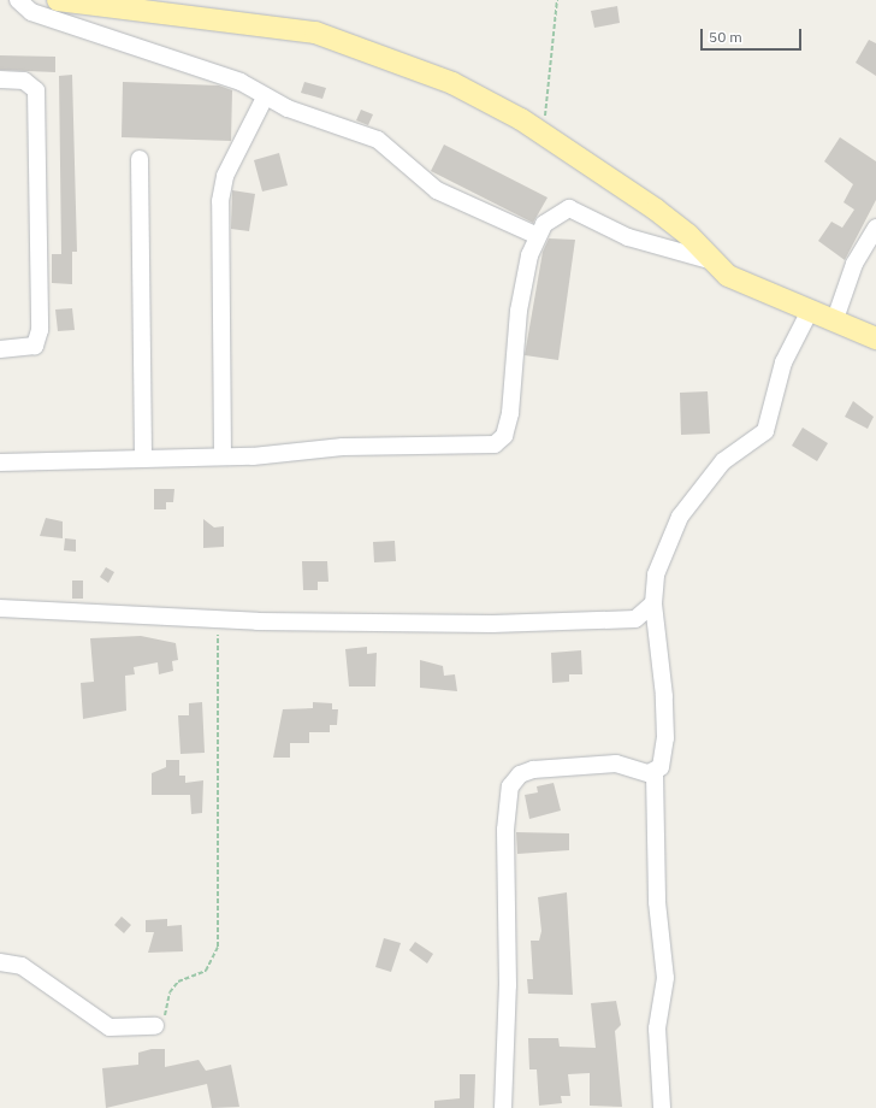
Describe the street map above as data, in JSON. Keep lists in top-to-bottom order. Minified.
{"scale_bar":"50 m"}
